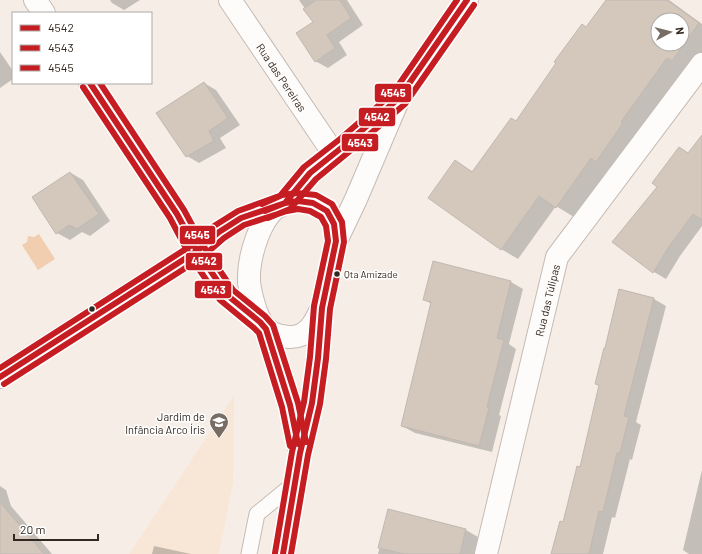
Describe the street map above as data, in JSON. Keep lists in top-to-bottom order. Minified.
{"streets":{"street":["Rua das Pereiras","Rua das Túlipas"]},"places":{"other":["Qta Amizade"],"school or university":["Jardim de Infância Arco Íris"]},"lines":["transit line 4542","transit line 4545","transit line 4543"],"legend":["4542","4543","4545"],"scale_bar":"20 m","north":"right"}
